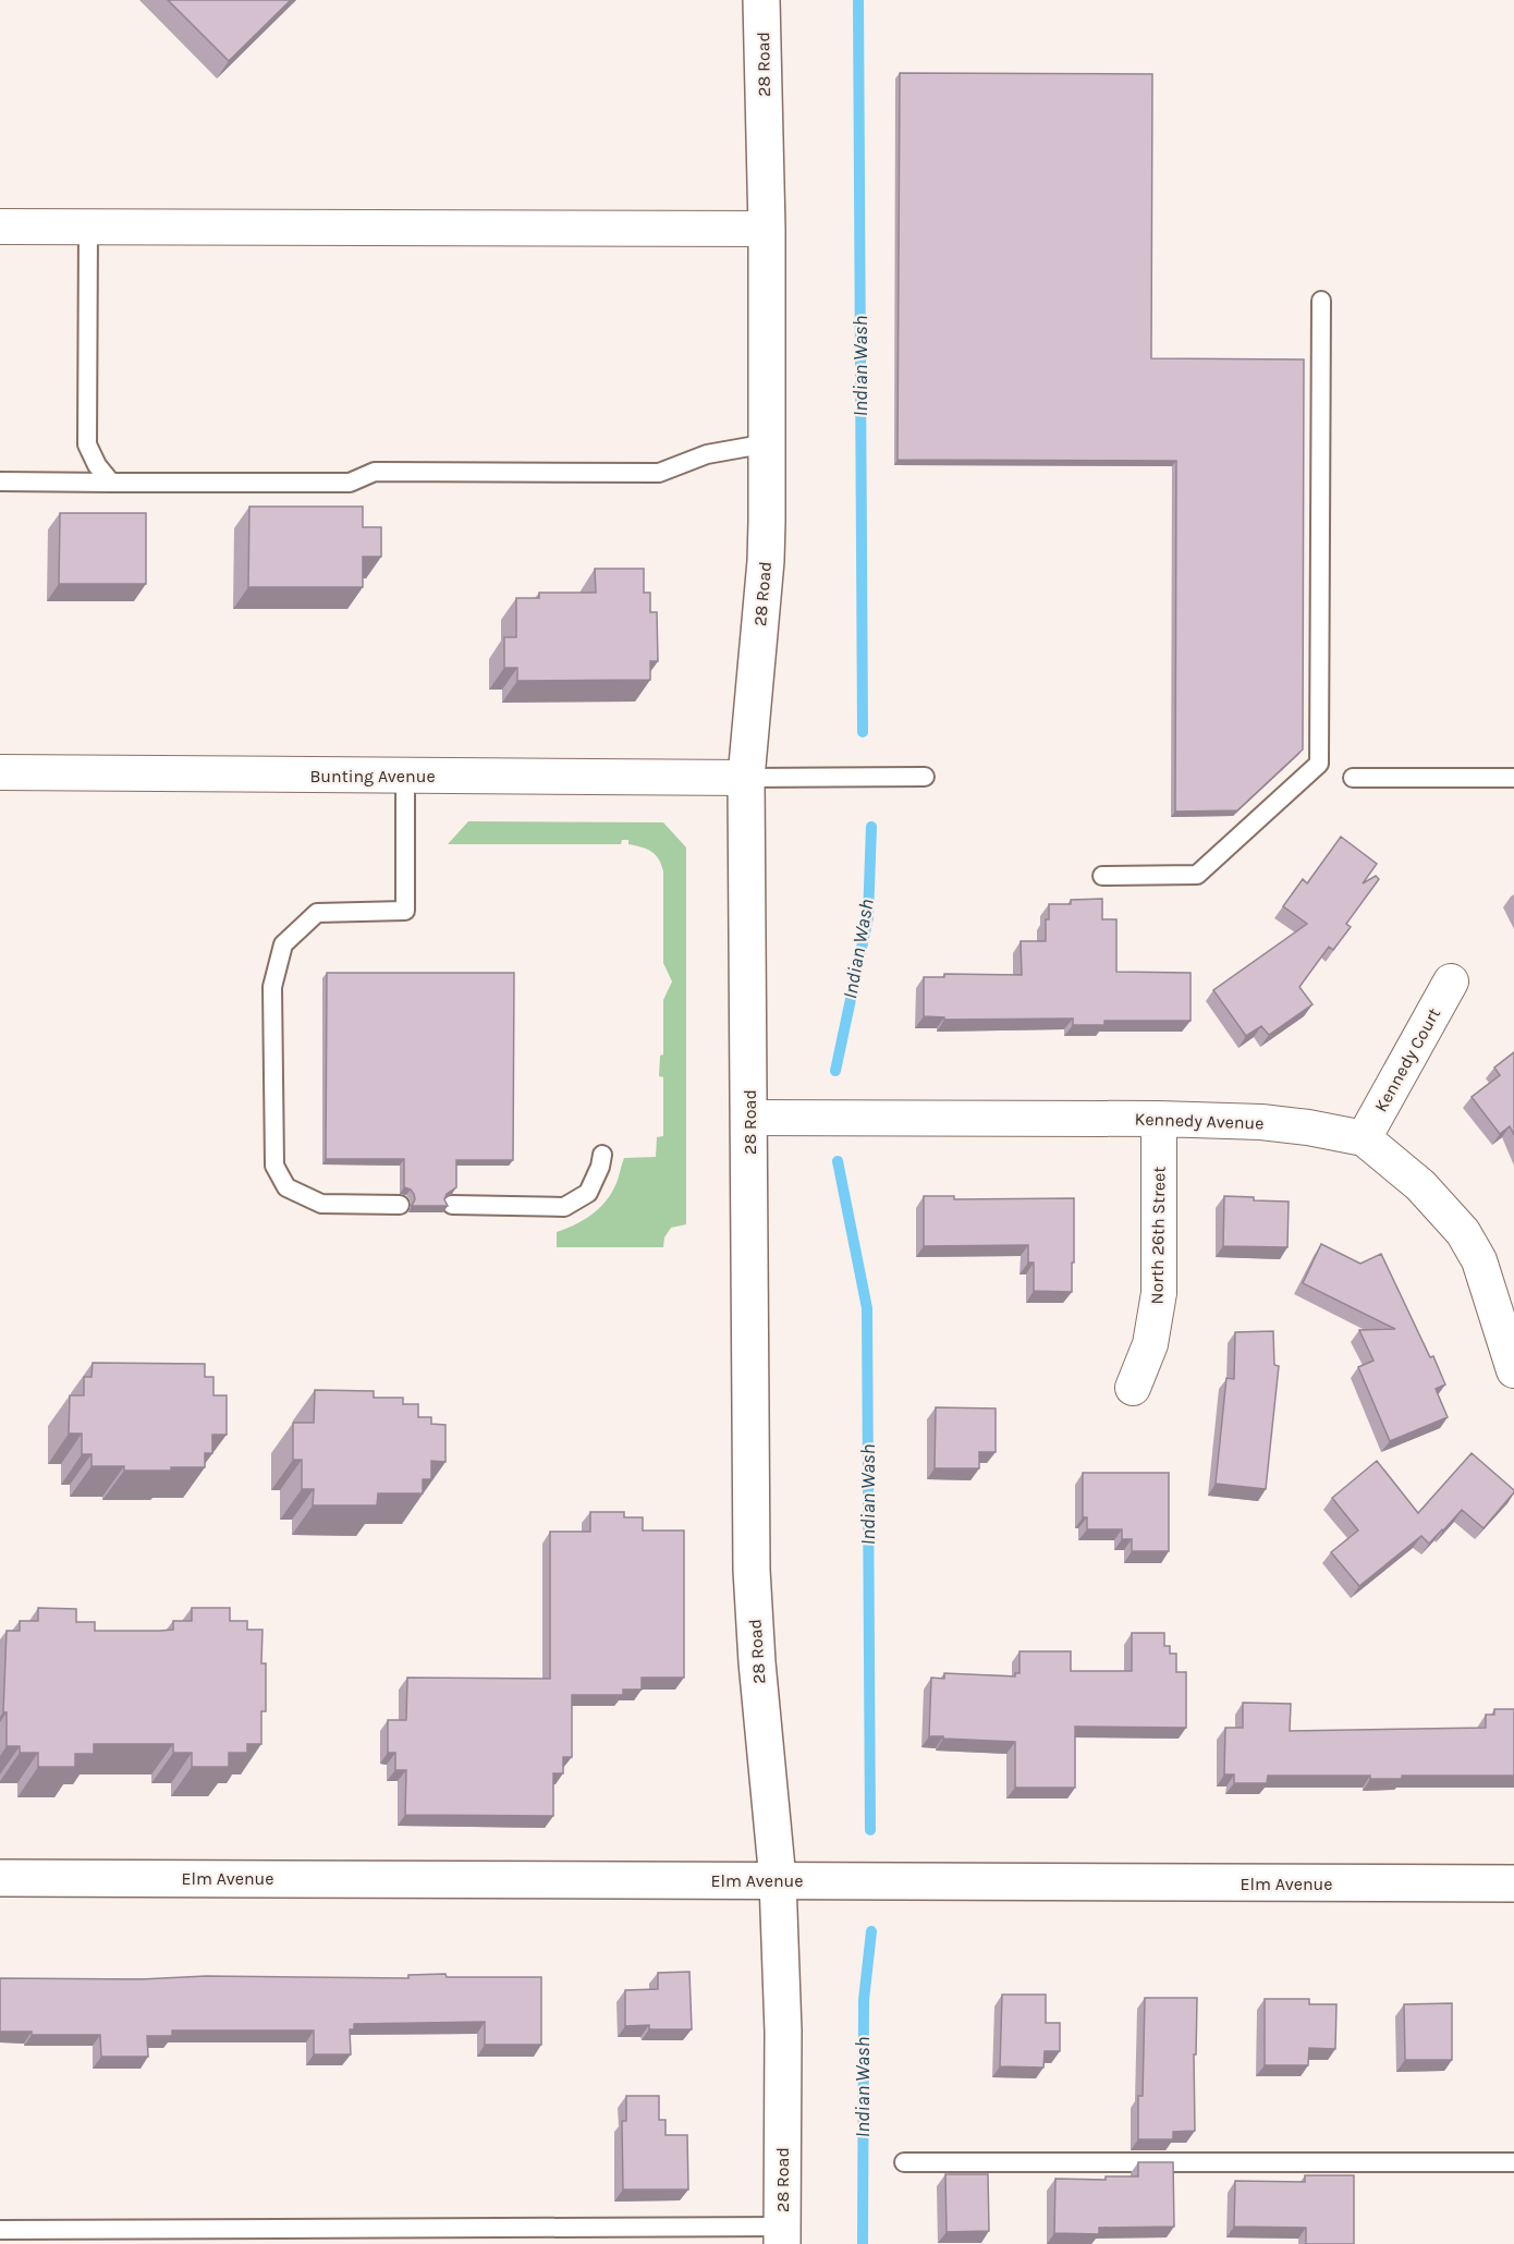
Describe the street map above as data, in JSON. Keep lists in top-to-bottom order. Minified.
{"streets":{"main road":["28 Road","Elm Avenue"],"street":["Bunting Avenue","Kennedy Court","Kennedy Avenue","North 26th Street"]},"crossings":[["28 Road","Bunting Avenue"],["28 Road","Kennedy Avenue"],["28 Road","Elm Avenue"],["Kennedy Court","Kennedy Avenue"],["Kennedy Avenue","North 26th Street"]],"water":["Indian Wash"]}
